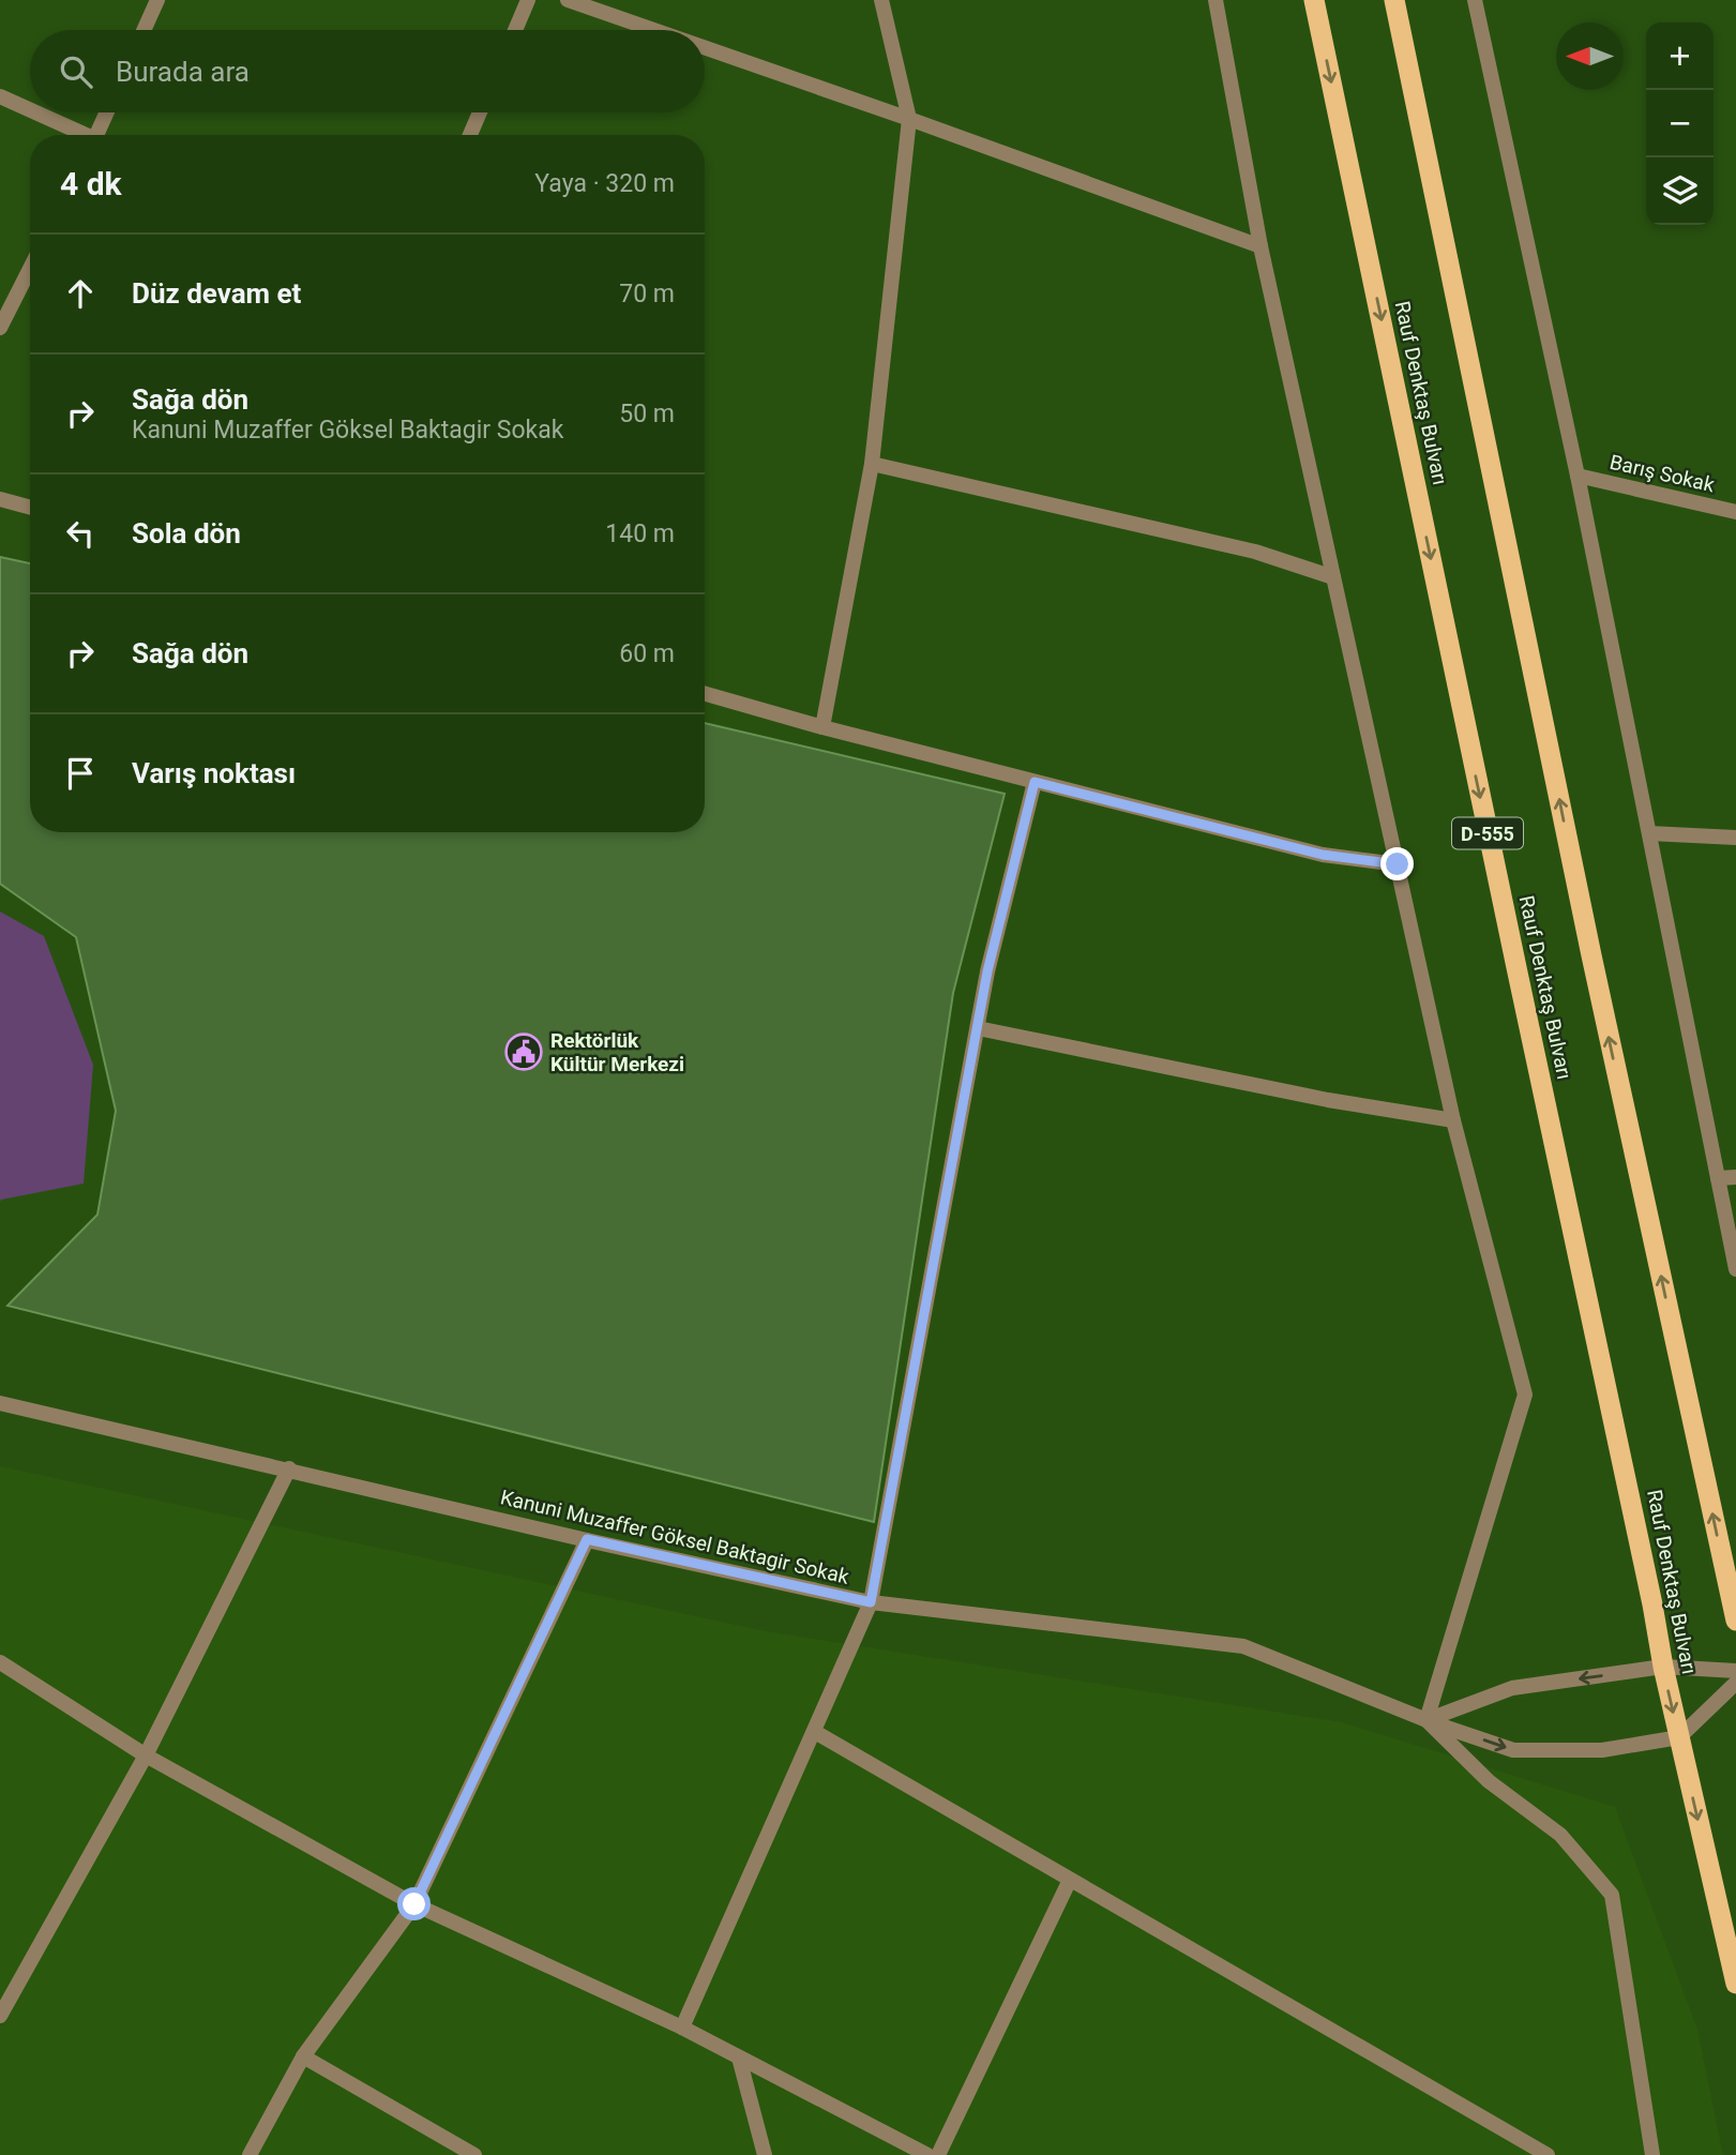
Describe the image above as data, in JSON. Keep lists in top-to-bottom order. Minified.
{"streets":{"highway":["Rauf Denktaş Bulvarı","D-555"],"street":["Barış Sokak","Kanuni Muzaffer Göksel Baktagir Sokak"]},"crossings":[["Rauf Denktaş Bulvarı","Kanuni Muzaffer Göksel Baktagir Sokak"]],"places":{"public building":["Rektörlük Kültür Merkezi"]},"north":"left","page":{"map_buttons":["+","−"],"search":"Burada ara","heading":["4 dk","Yaya · 320 m"],"list":[["Düz devam et","70 m"],["Sağa dön","Kanuni Muzaffer Göksel Baktagir Sokak","50 m"],["Sola dön","140 m"],["Sağa dön","60 m"],"Varış noktası"]}}
